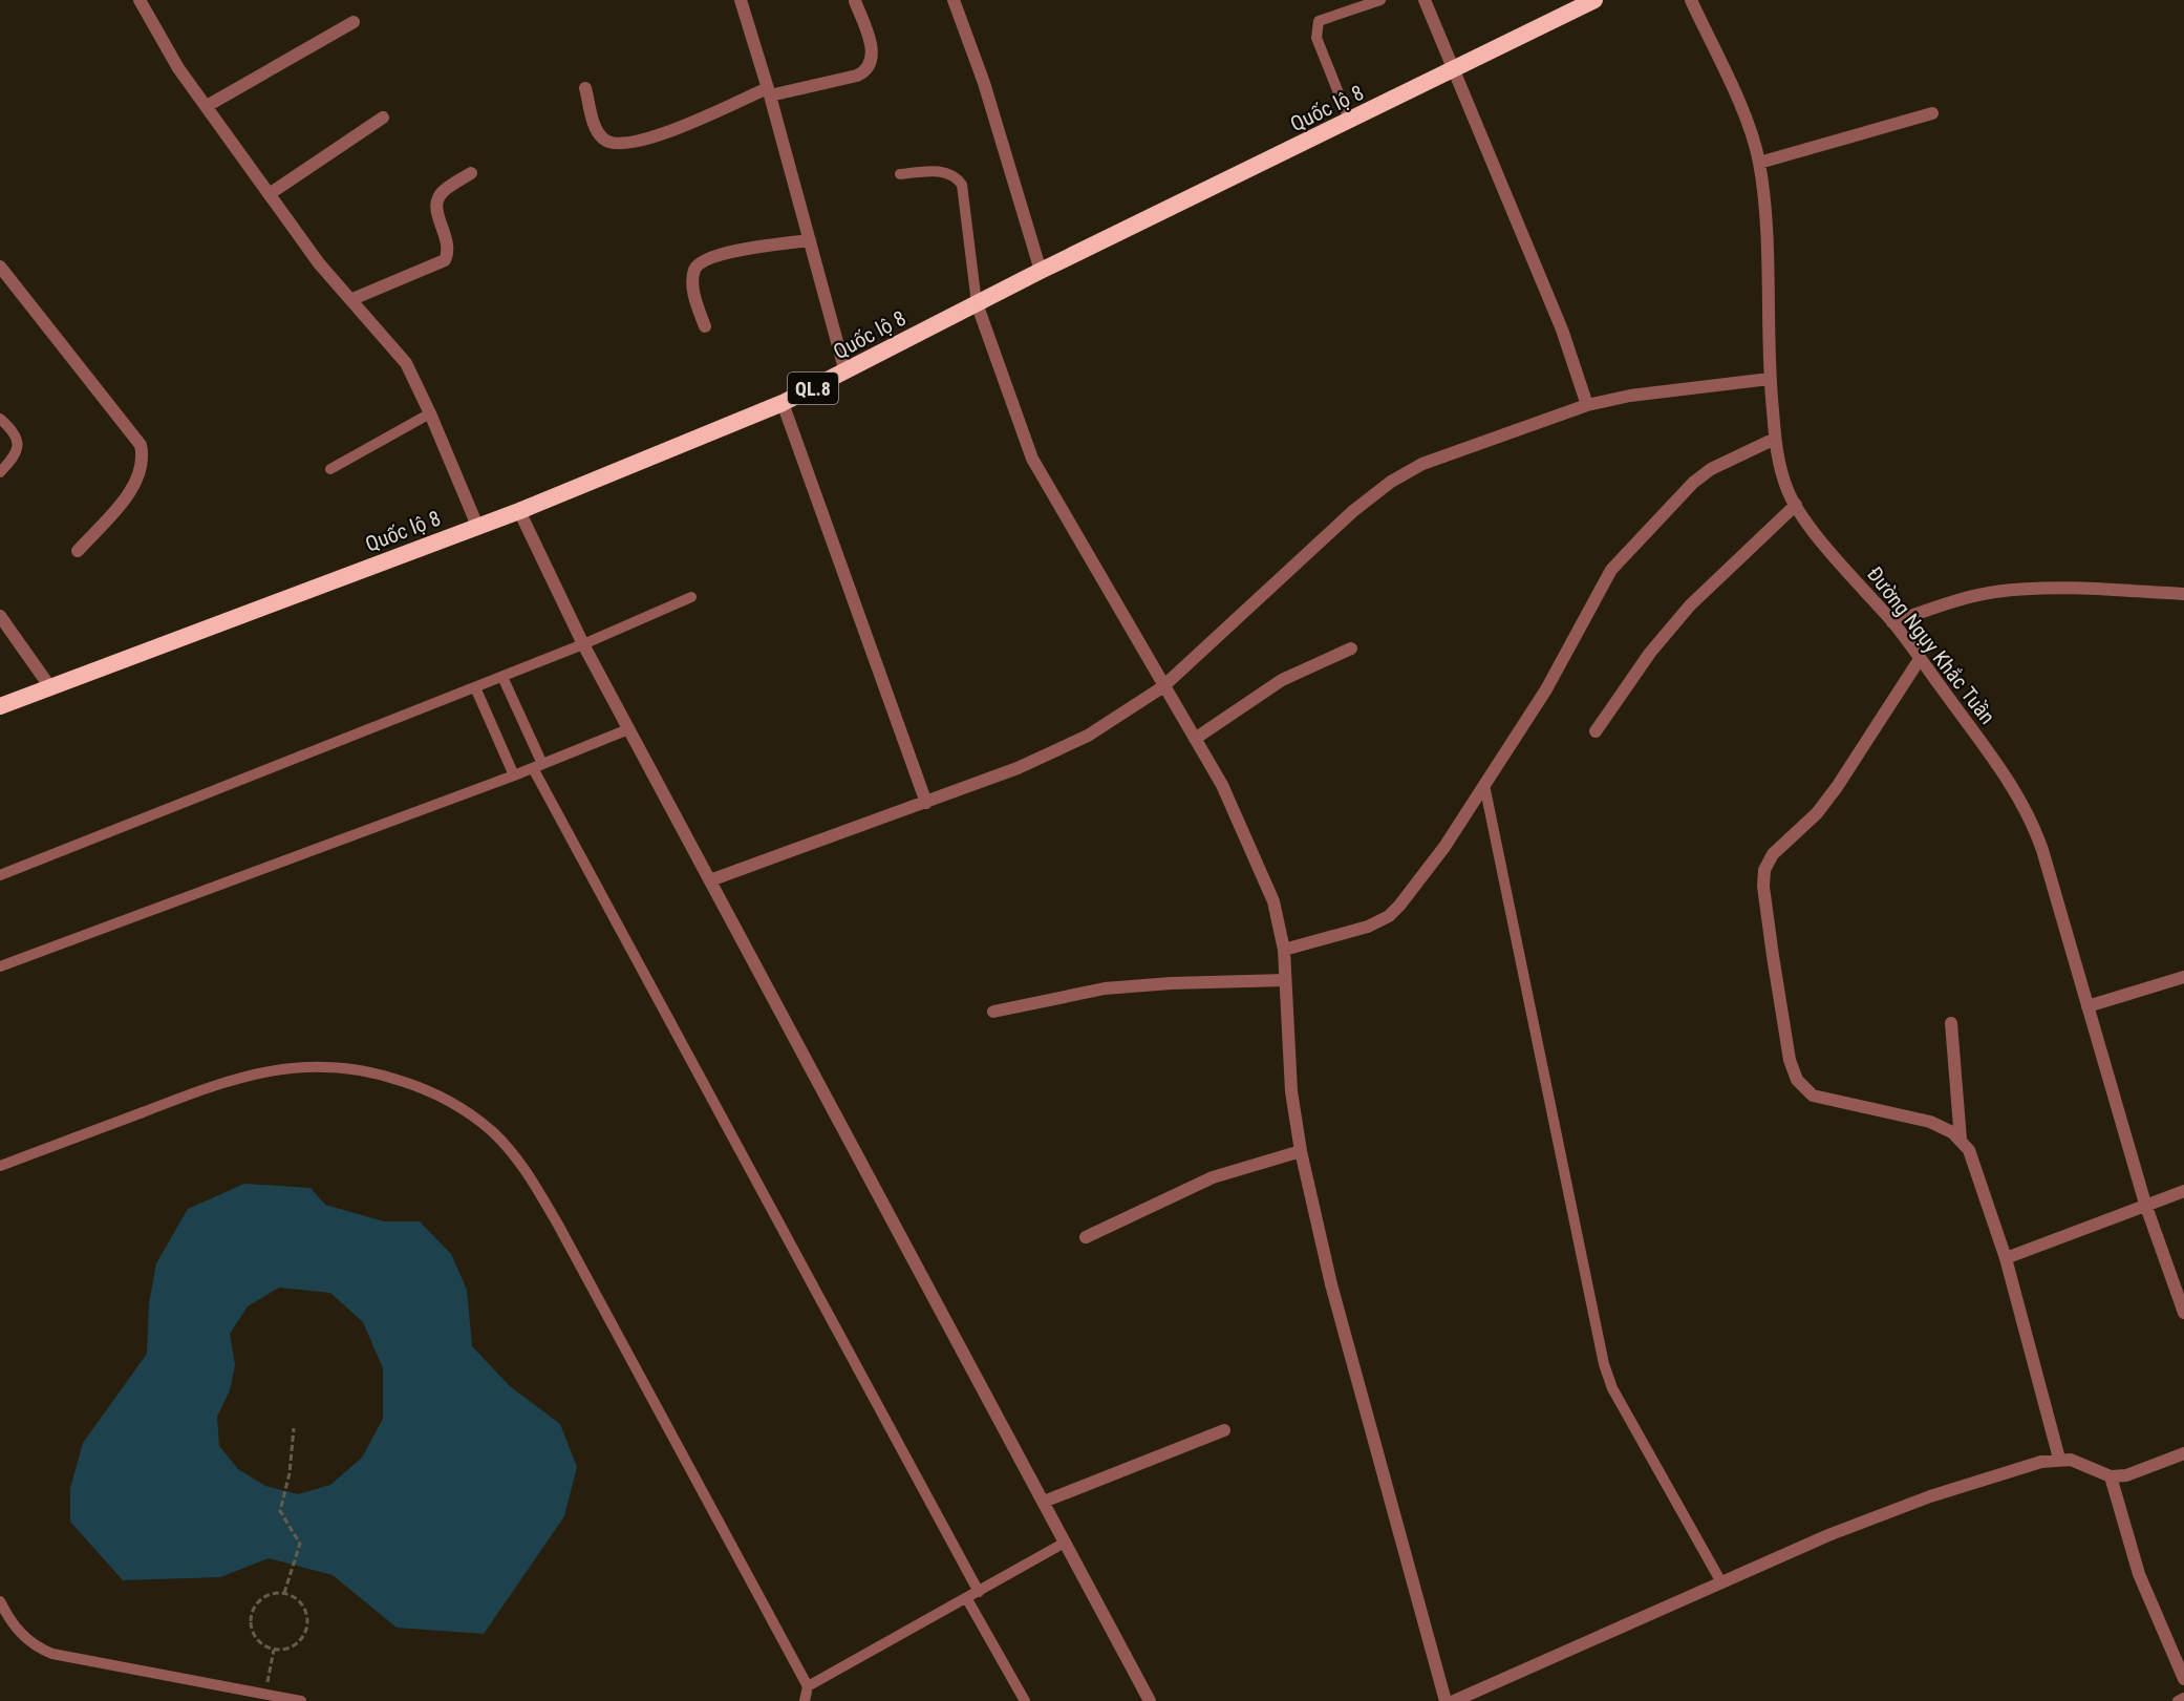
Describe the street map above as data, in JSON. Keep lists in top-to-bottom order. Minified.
{"streets":{"highway":["Quốc lộ 8","QL.8"],"street":["Đường Ngụy Khắc Tuần"]}}
